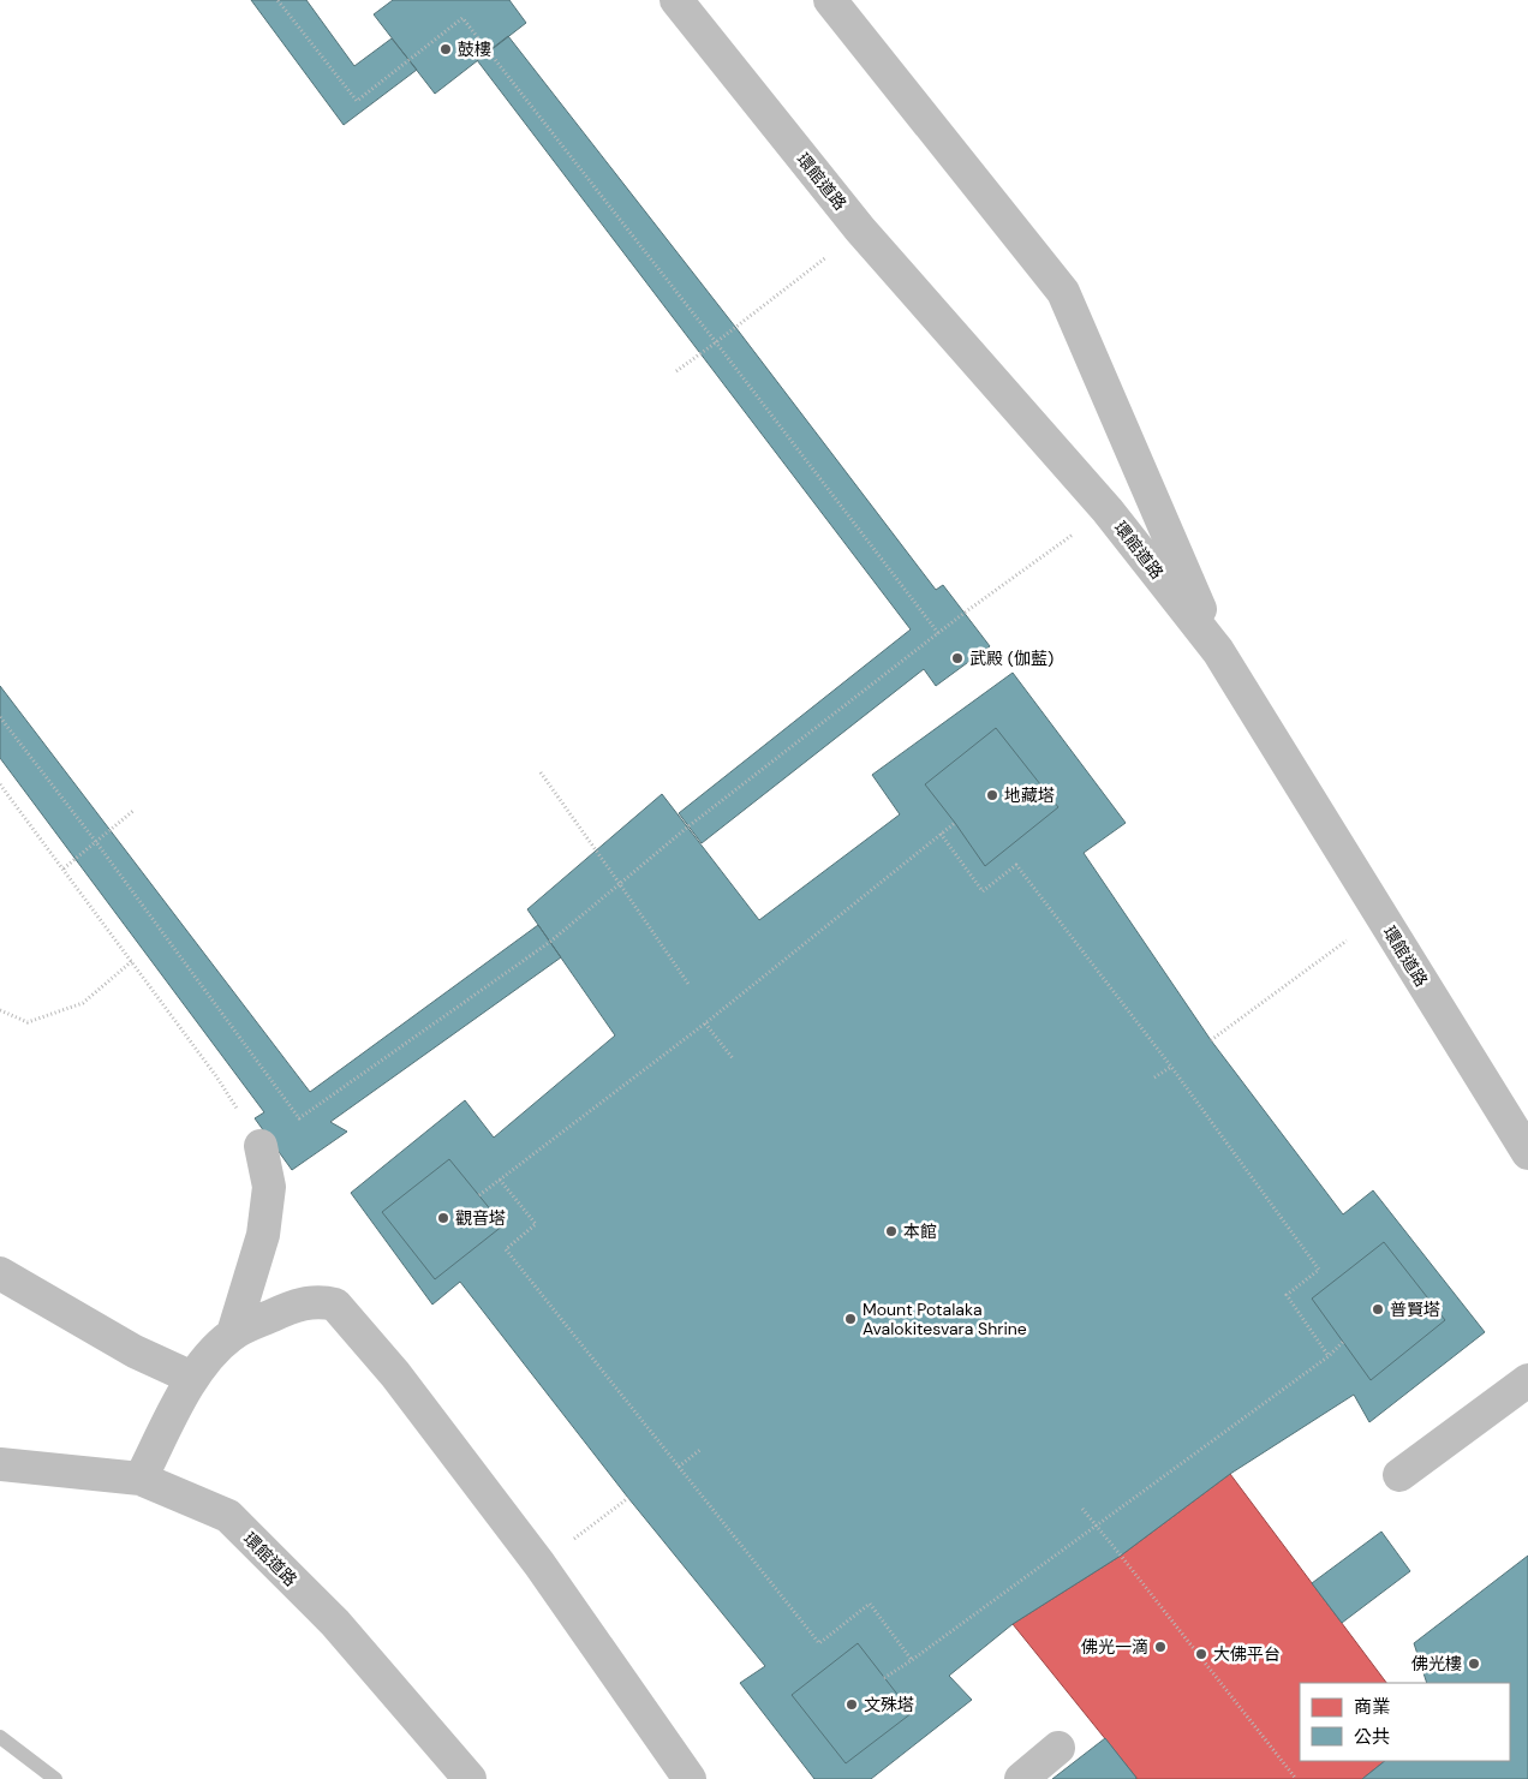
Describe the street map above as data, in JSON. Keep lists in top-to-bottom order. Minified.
{"streets":{"lane":["環館道路"]},"places":["鼓樓","武殿 (伽藍)","地藏塔","觀音塔","本館","普賢塔","Mount Potalaka Avalokitesvara Shrine","佛光一滴","大佛平台","佛光樓","文殊塔"],"legend":["商業","公共"]}
